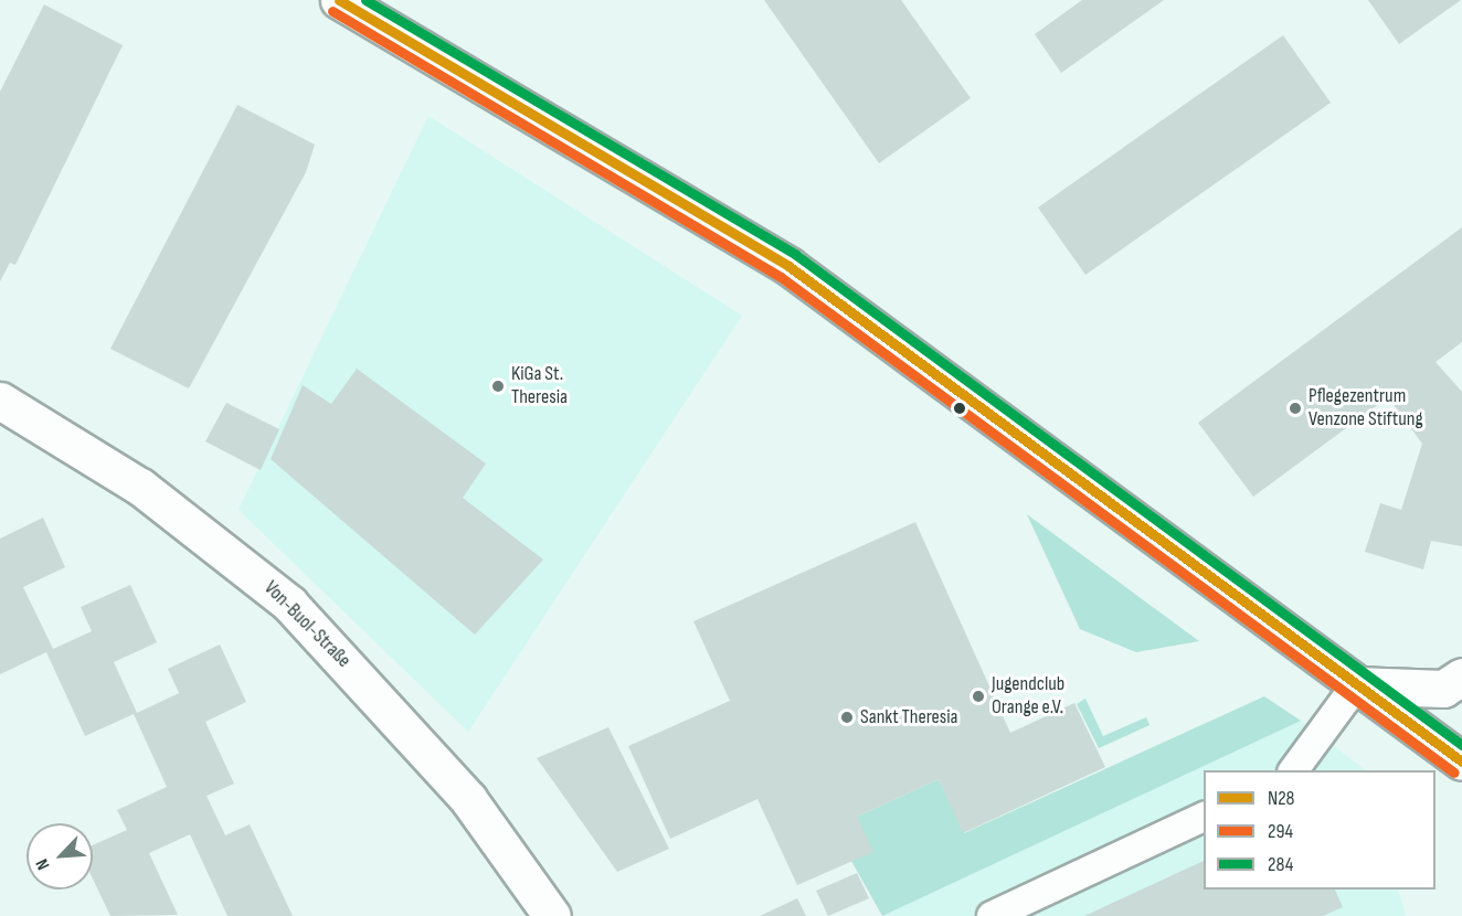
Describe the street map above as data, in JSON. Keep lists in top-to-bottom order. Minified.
{"streets":{"main road":["Von-Buol-Straße"]},"places":["KiGa St. Theresia","Pflegezentrum Venzone Stiftung","Jugendclub Orange e.V.","Sankt Theresia"],"lines":["transit line N28","transit line 284","transit line 294"],"legend":["N28","294","284"],"north":"bottom left"}
